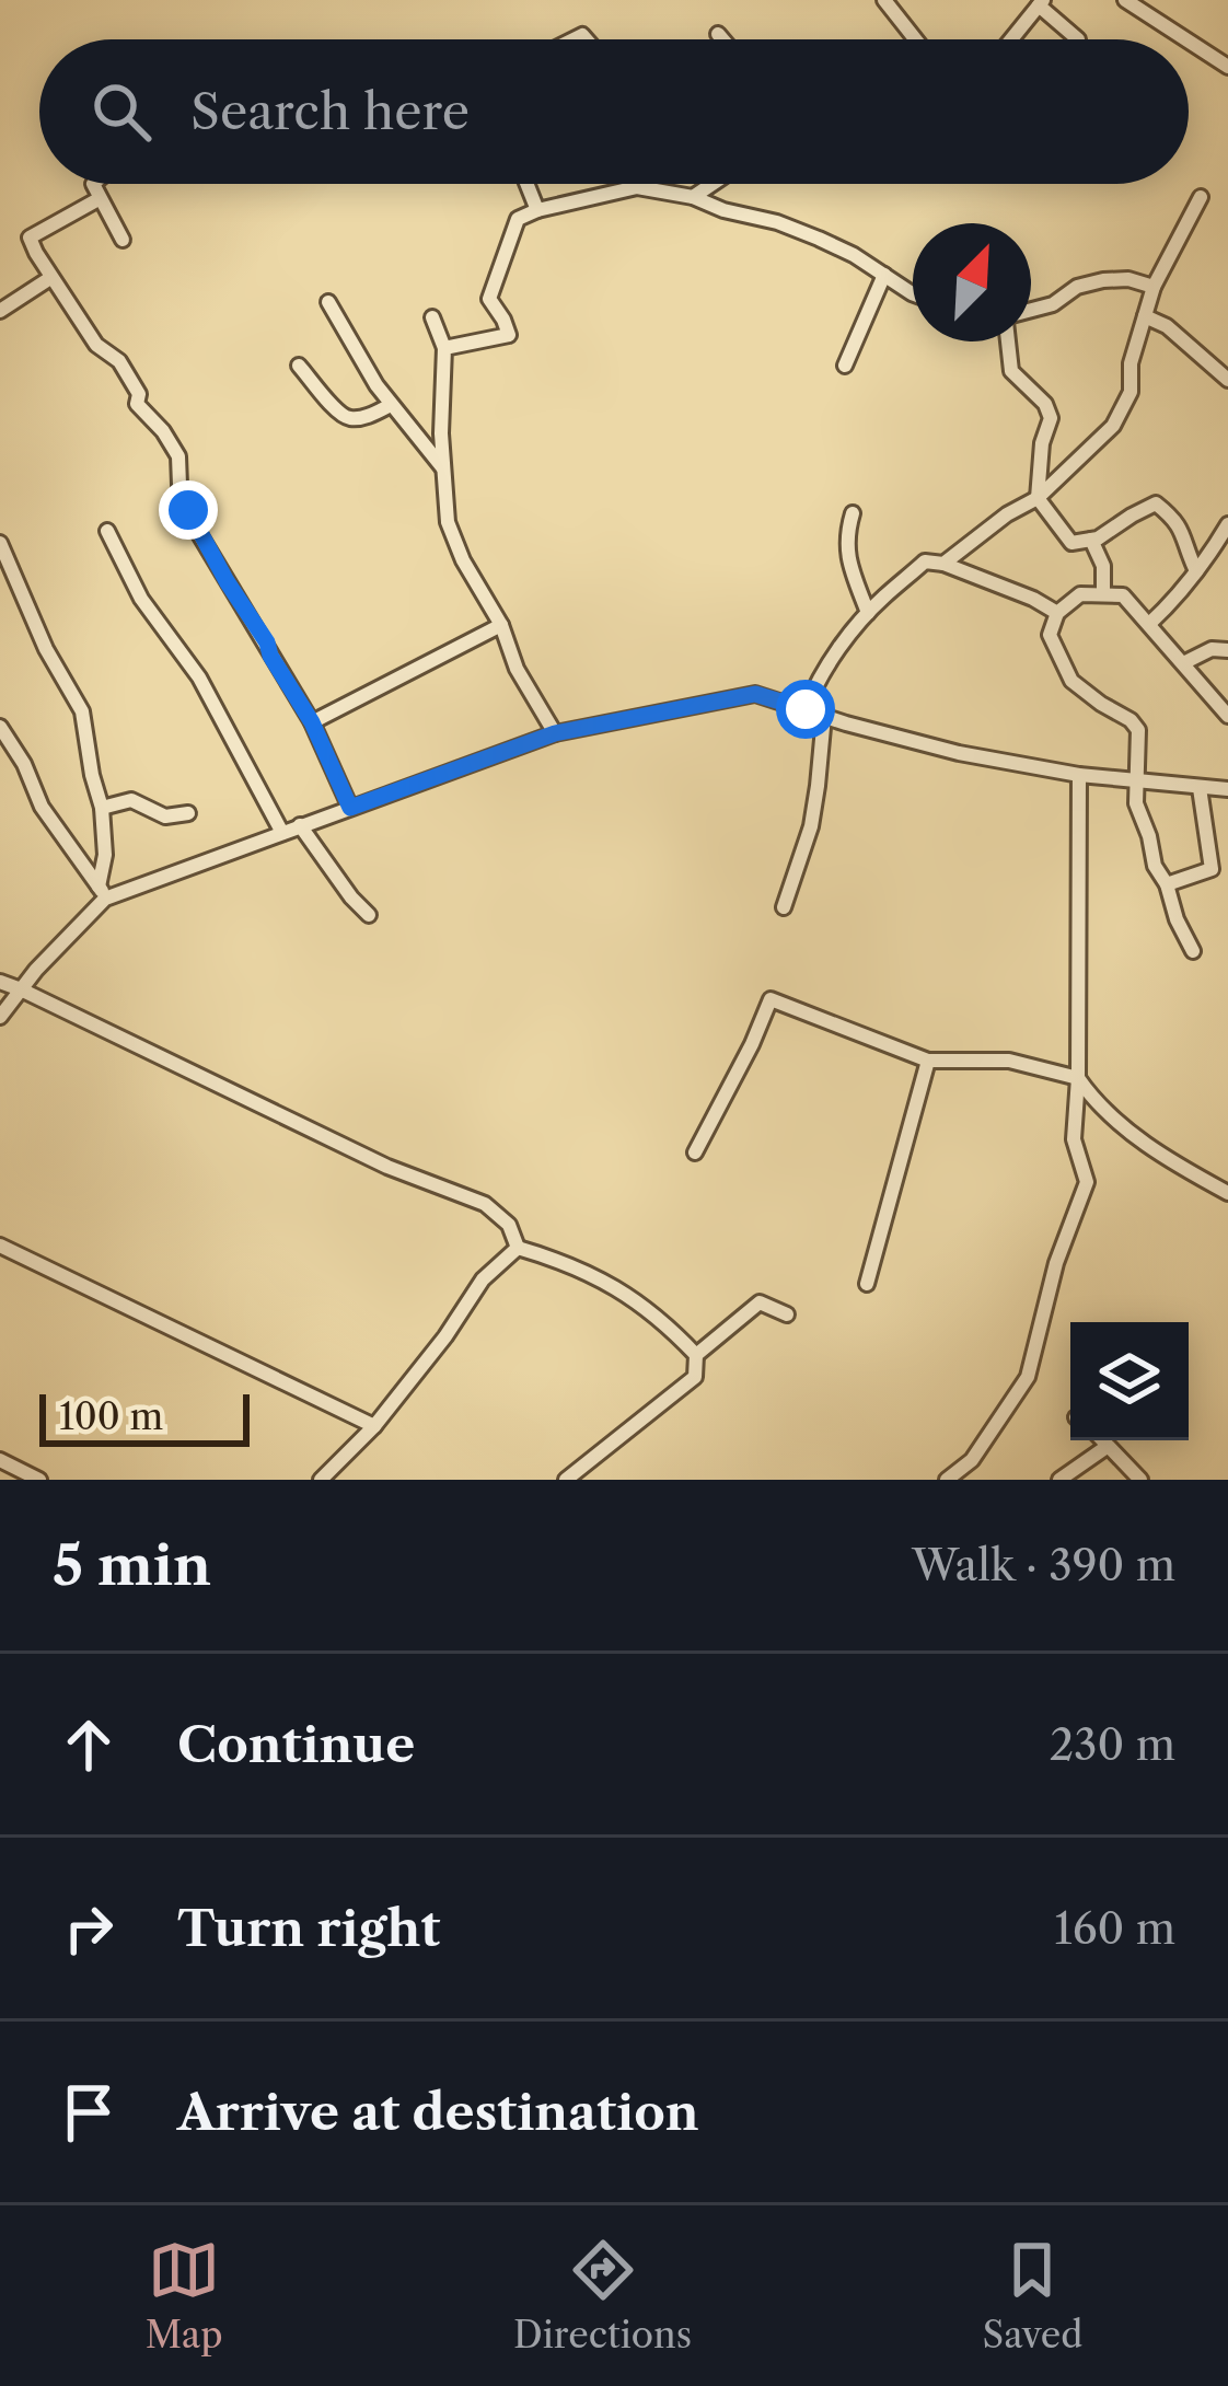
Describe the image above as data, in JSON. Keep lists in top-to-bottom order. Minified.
{"scale_bar":"100 m","north":"top right","page":{"search":"Search here","scale":"100 m","heading":["5 min","Walk · 390 m"],"list":[["Continue","230 m"],["Turn right","160 m"],"Arrive at destination"],"nav":["Map","Directions","Saved"]}}
